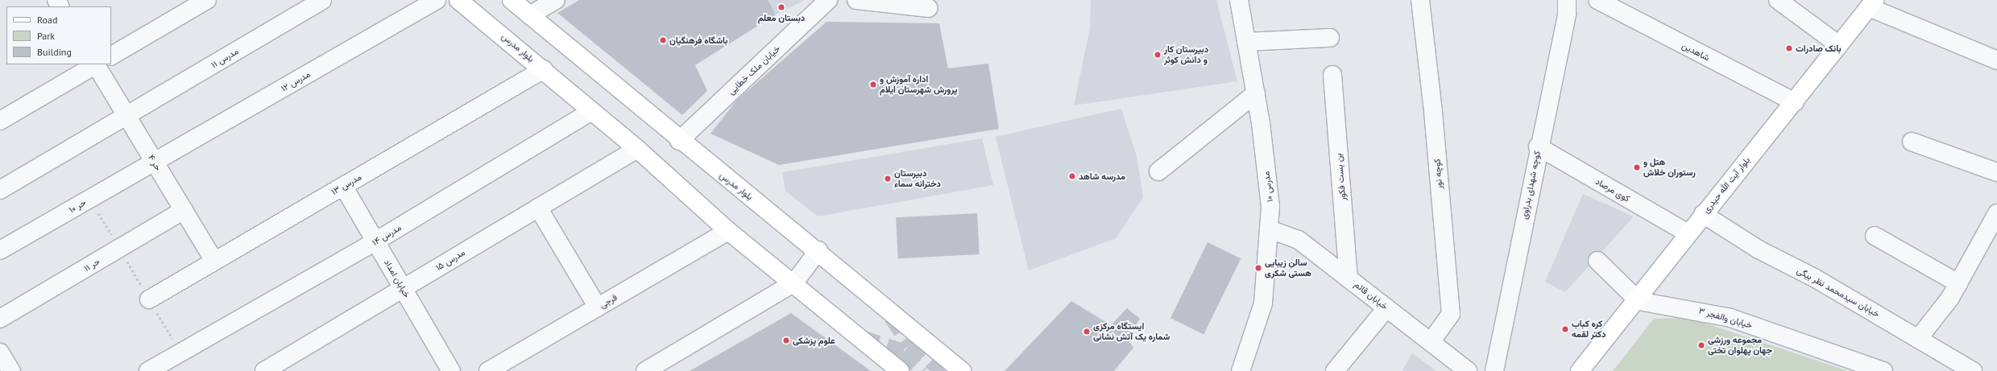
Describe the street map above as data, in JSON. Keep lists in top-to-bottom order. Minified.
{"streets":{"main road":["بلوار مدرس","بلوار آیت الله حیدری"],"street":["شاهدین","مدرس ۱۱","خیابان ملک خطایی","مدرس ۱۲","حر ۴","کوچه نور","بن بست فکور","مدرس ۱۳","کوچه شهدای بدراوی","مدرس ۱۰","کوی مرصاد","حر ۱۰","مدرس ۱۴","مدرس ۱۵","حر ۱۱","خیابان امداد","خیابان سیدمحمد نظر بیگی","خیابان قائم","فرجی","خیابان والفجر ۳"]},"crossings":[["بلوار مدرس","خیابان ملک خطایی"],["بلوار مدرس","مدرس ۱۳"],["بلوار مدرس","مدرس ۱۴"],["بلوار مدرس","مدرس ۱۵"],["بلوار مدرس","فرجی"],["شاهدین","بلوار آیت الله حیدری"],["مدرس ۱۱","حر ۴"],["مدرس ۱۲","حر ۴"],["مدرس ۱۲","حر ۱۰"],["حر ۴","مدرس ۱۳"],["حر ۴","حر ۱۰"],["حر ۴","حر ۱۱"],["کوچه نور","خیابان قائم"],["بن بست فکور","خیابان قائم"],["مدرس ۱۳","خیابان امداد"],["کوچه شهدای بدراوی","کوی مرصاد"],["بلوار آیت الله حیدری","کوی مرصاد"],["بلوار آیت الله حیدری","خیابان سیدمحمد نظر بیگی"],["بلوار آیت الله حیدری","خیابان والفجر ۳"],["مدرس ۱۰","خیابان قائم"],["مدرس ۱۴","خیابان امداد"],["مدرس ۱۵","خیابان امداد"]],"places":["دبستان معلم","باشگاه فرهنگیان","بانک صادرات","دبیرستان کار و دانش کوثر","اداره آموزش و پرورش شهرستان ایلام","هتل و رستوران خلاش","مدرسه شاهد","دبیرستان دخترانه سماء","سالن زیبایی هستی شکری","کره کباب دکتر لقمه","ایستگاه مرکزی شماره یک آتش نشانی","علوم پزشکی","مجموعه ورزشی جهان پهلوان تختی"],"legend":["Road","Park","Building"]}
